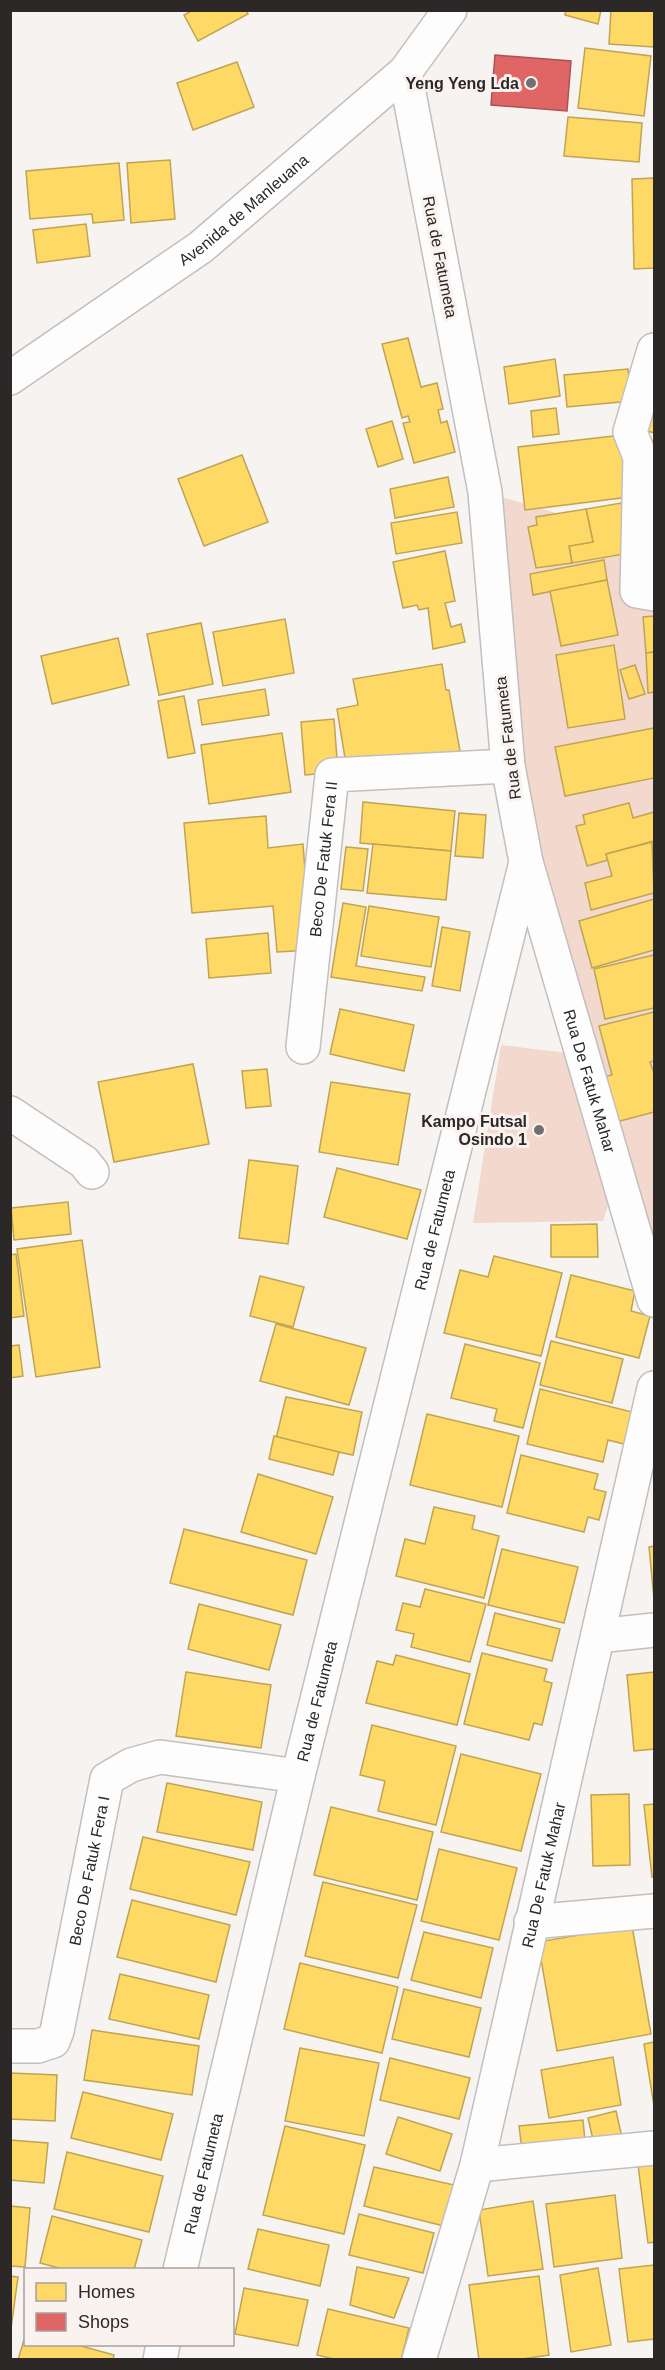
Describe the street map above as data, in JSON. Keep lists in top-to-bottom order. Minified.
{"streets":{"street":["Avenida de Manleuana","Rua de Fatumeta","Beco De Fatuk Fera II","Rua De Fatuk Mahar","Beco De Fatuk Fera I"]},"crossings":[["Avenida de Manleuana","Rua de Fatumeta"],["Rua de Fatumeta","Beco De Fatuk Fera II"],["Rua de Fatumeta","Rua De Fatuk Mahar"],["Rua de Fatumeta","Beco De Fatuk Fera I"]],"places":["Yeng Yeng Lda","Kampo Futsal Osindo 1"],"legend":["Homes","Shops"]}
